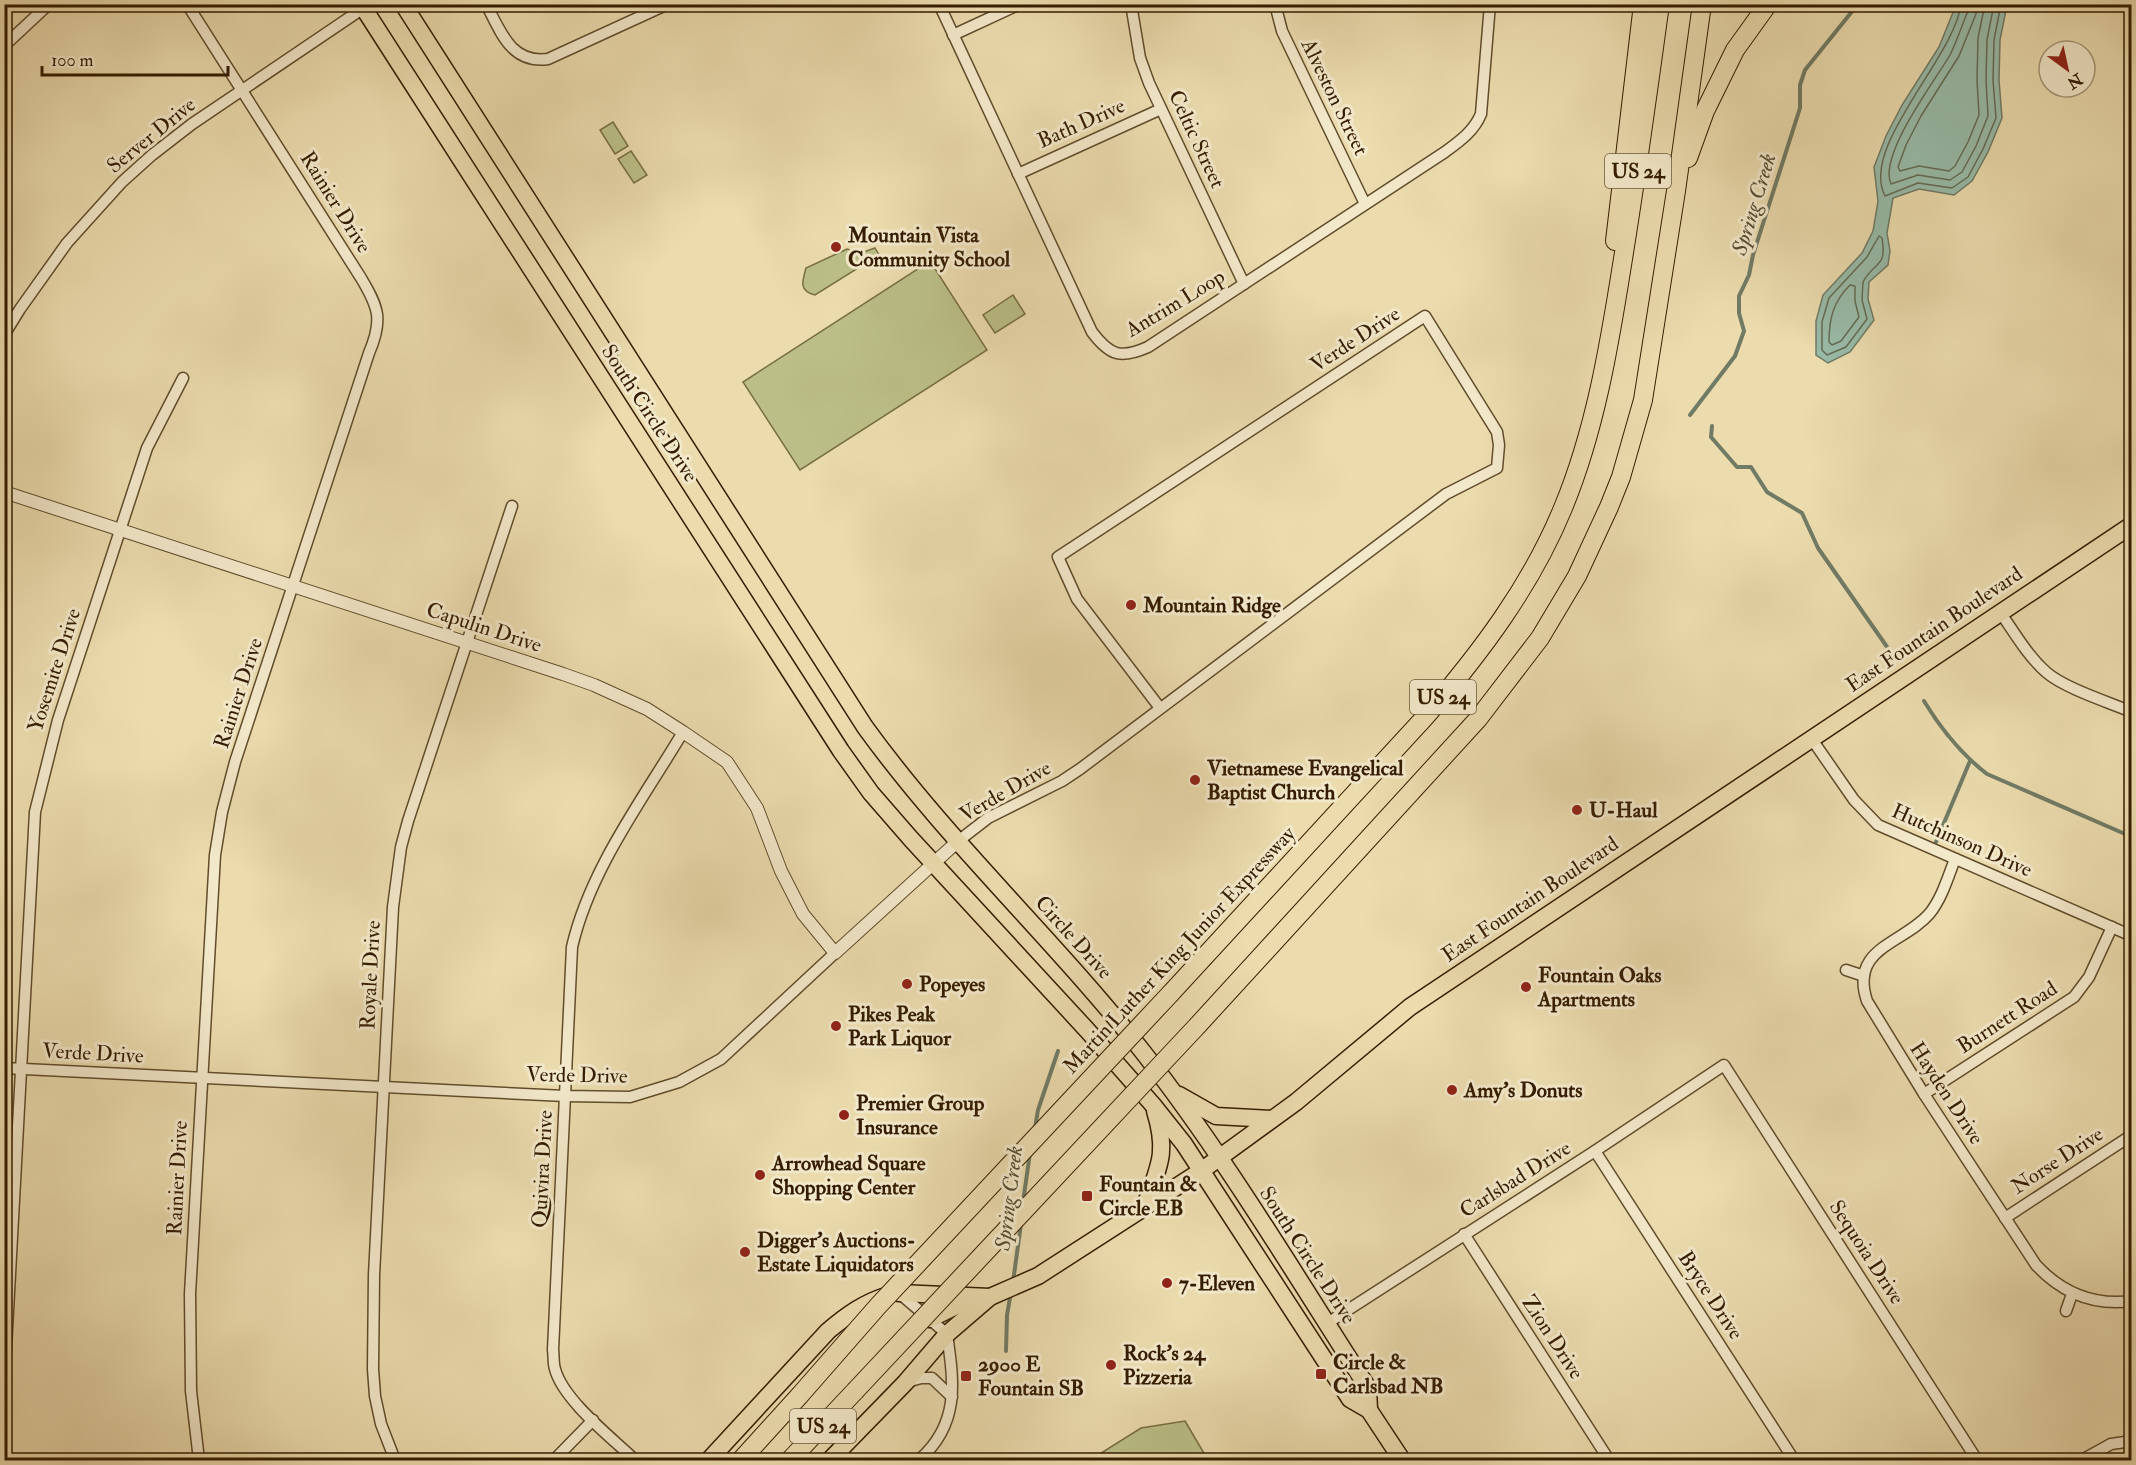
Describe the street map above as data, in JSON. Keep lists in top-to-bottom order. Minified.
{"streets":{"highway":["US 24","Martin Luther King Junior Expressway"],"main road":["South Circle Drive","East Fountain Boulevard","Circle Drive"],"street":["Alveston Street","Bath Drive","Server Drive","Celtic Street","Rainier Drive","Antrim Loop","Verde Drive","Capulin Drive","Yosemite Drive","Hutchinson Drive","Royale Drive","Burnett Road","Hayden Drive","Norse Drive","Quivira Drive","Carlsbad Drive","Sequoia Drive","Bryce Drive","Zion Drive"]},"crossings":[["Alveston Street","Antrim Loop"],["Bath Drive","Celtic Street"],["Bath Drive","Antrim Loop"],["Server Drive","Rainier Drive"],["Server Drive","South Circle Drive"],["Celtic Street","Antrim Loop"],["Rainier Drive","Verde Drive"],["Rainier Drive","Capulin Drive"],["Verde Drive","South Circle Drive"],["Verde Drive","Capulin Drive"],["Verde Drive","Yosemite Drive"],["Verde Drive","Circle Drive"],["Verde Drive","Royale Drive"],["Verde Drive","Quivira Drive"],["South Circle Drive","East Fountain Boulevard"],["South Circle Drive","Circle Drive"],["South Circle Drive","Carlsbad Drive"],["Capulin Drive","Yosemite Drive"],["Capulin Drive","Royale Drive"],["Capulin Drive","Quivira Drive"],["East Fountain Boulevard","Hutchinson Drive"],["East Fountain Boulevard","Circle Drive"],["Hutchinson Drive","Burnett Road"],["Burnett Road","Hayden Drive"],["Hayden Drive","Norse Drive"],["Carlsbad Drive","Sequoia Drive"],["Carlsbad Drive","Bryce Drive"],["Carlsbad Drive","Zion Drive"]],"water":["Spring Creek"],"places":{"other":["Mountain Vista Community School","Mountain Ridge","Vietnamese Evangelical Baptist Church","U-Haul","Popeyes","Fountain Oaks Apartments","Pikes Peak Park Liquor","Amy's Donuts","Premier Group Insurance","Arrowhead Square Shopping Center","Digger's Auctions- Estate Liquidators","7-Eleven","Rock's 24 Pizzeria"],"transit":["Fountain & Circle EB","Circle & Carlsbad NB","2900 E Fountain SB"]},"scale_bar":"100 m","north":"bottom right"}
